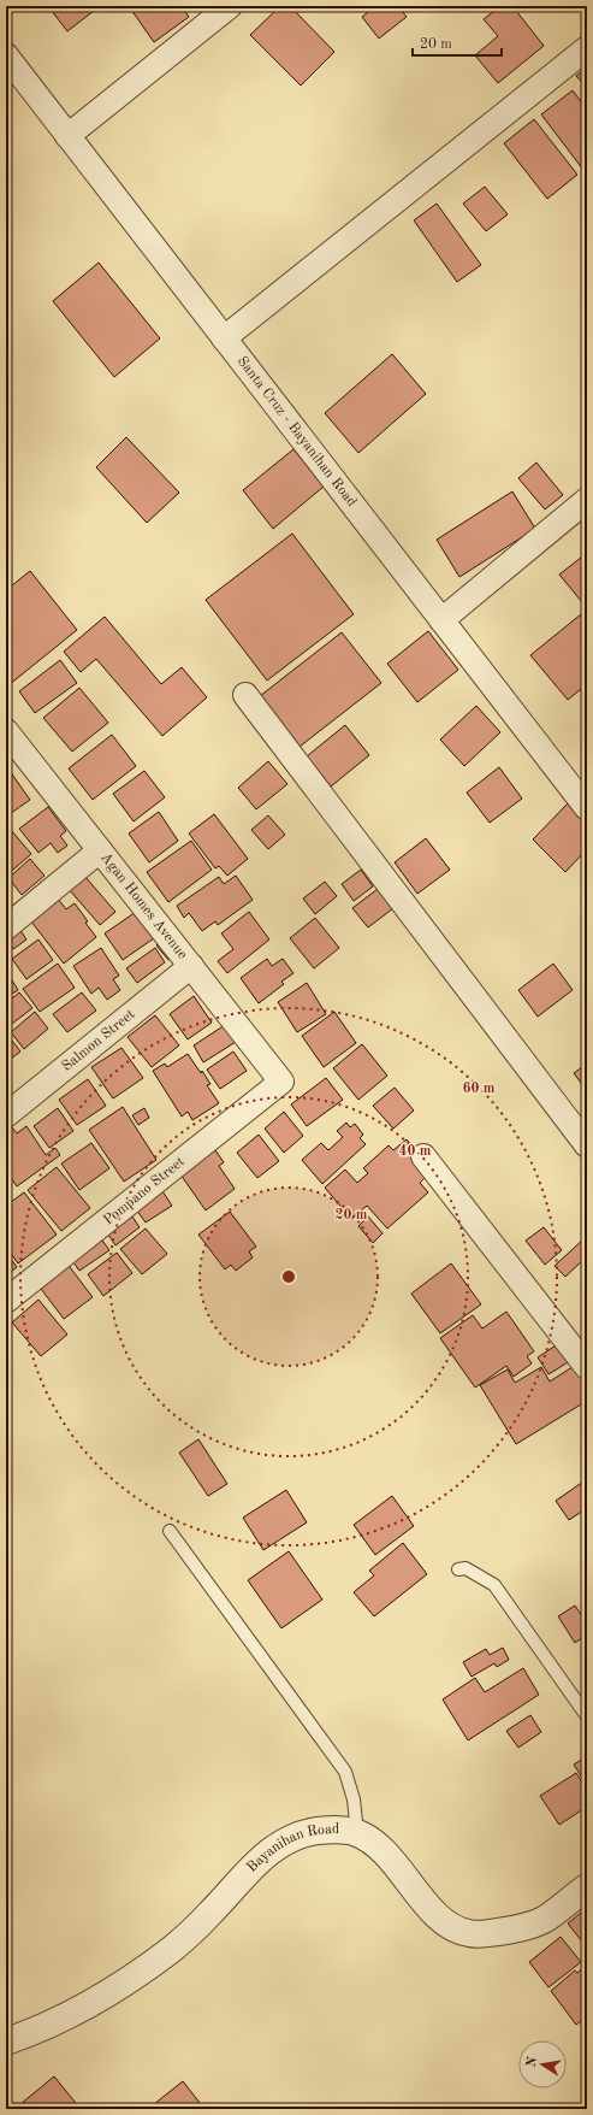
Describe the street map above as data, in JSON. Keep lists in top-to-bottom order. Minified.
{"streets":{"street":["Santa Cruz - Bayanihan Road","Agan Homes Avenue","Salmon Street","Pompano Street","Bayanihan Road"]},"crossings":[["Agan Homes Avenue","Salmon Street"],["Agan Homes Avenue","Pompano Street"]],"scale_bar":"20 m","north":"left","rings":["60 m","40 m","20 m"]}
